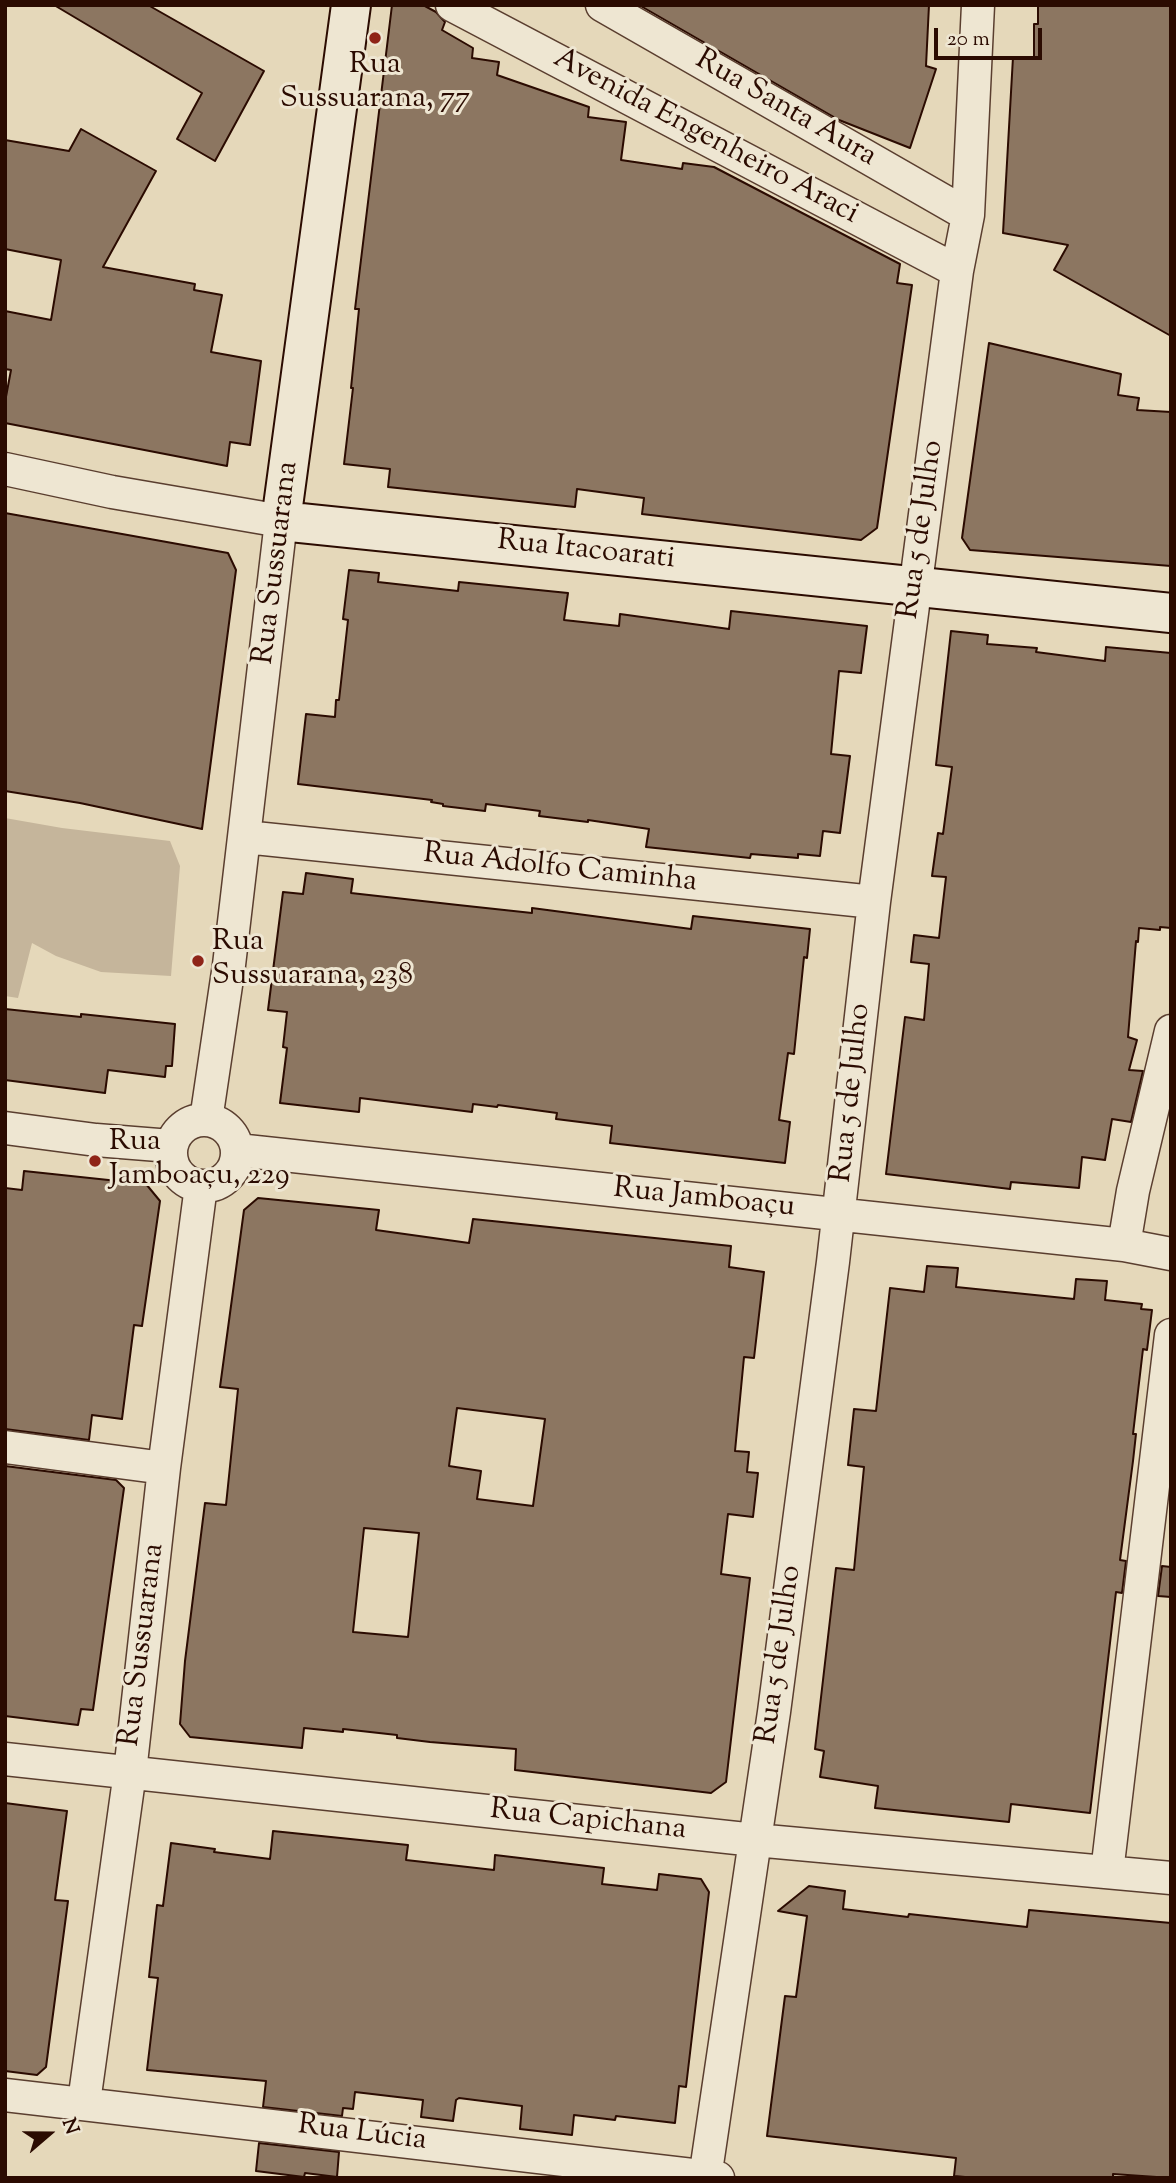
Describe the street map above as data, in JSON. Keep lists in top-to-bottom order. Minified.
{"streets":{"street":["Rua Santa Aura","Avenida Engenheiro Araci","Rua 5 de Julho","Rua Itacoarati","Rua Sussuarana","Rua Adolfo Caminha","Rua Jamboaçu","Rua Capichana","Rua Lúcia"]},"crossings":[["Rua Santa Aura","Rua 5 de Julho"],["Avenida Engenheiro Araci","Rua 5 de Julho"],["Rua 5 de Julho","Rua Itacoarati"],["Rua 5 de Julho","Rua Adolfo Caminha"],["Rua 5 de Julho","Rua Jamboaçu"],["Rua 5 de Julho","Rua Capichana"],["Rua 5 de Julho","Rua Lúcia"],["Rua Itacoarati","Rua Sussuarana"],["Rua Sussuarana","Rua Adolfo Caminha"],["Rua Sussuarana","Rua Jamboaçu"],["Rua Sussuarana","Rua Capichana"],["Rua Sussuarana","Rua Lúcia"]],"places":["Rua Sussuarana, 77","Rua Sussuarana, 238","Rua Jamboaçu, 229"],"scale_bar":"20 m","north":"right"}
